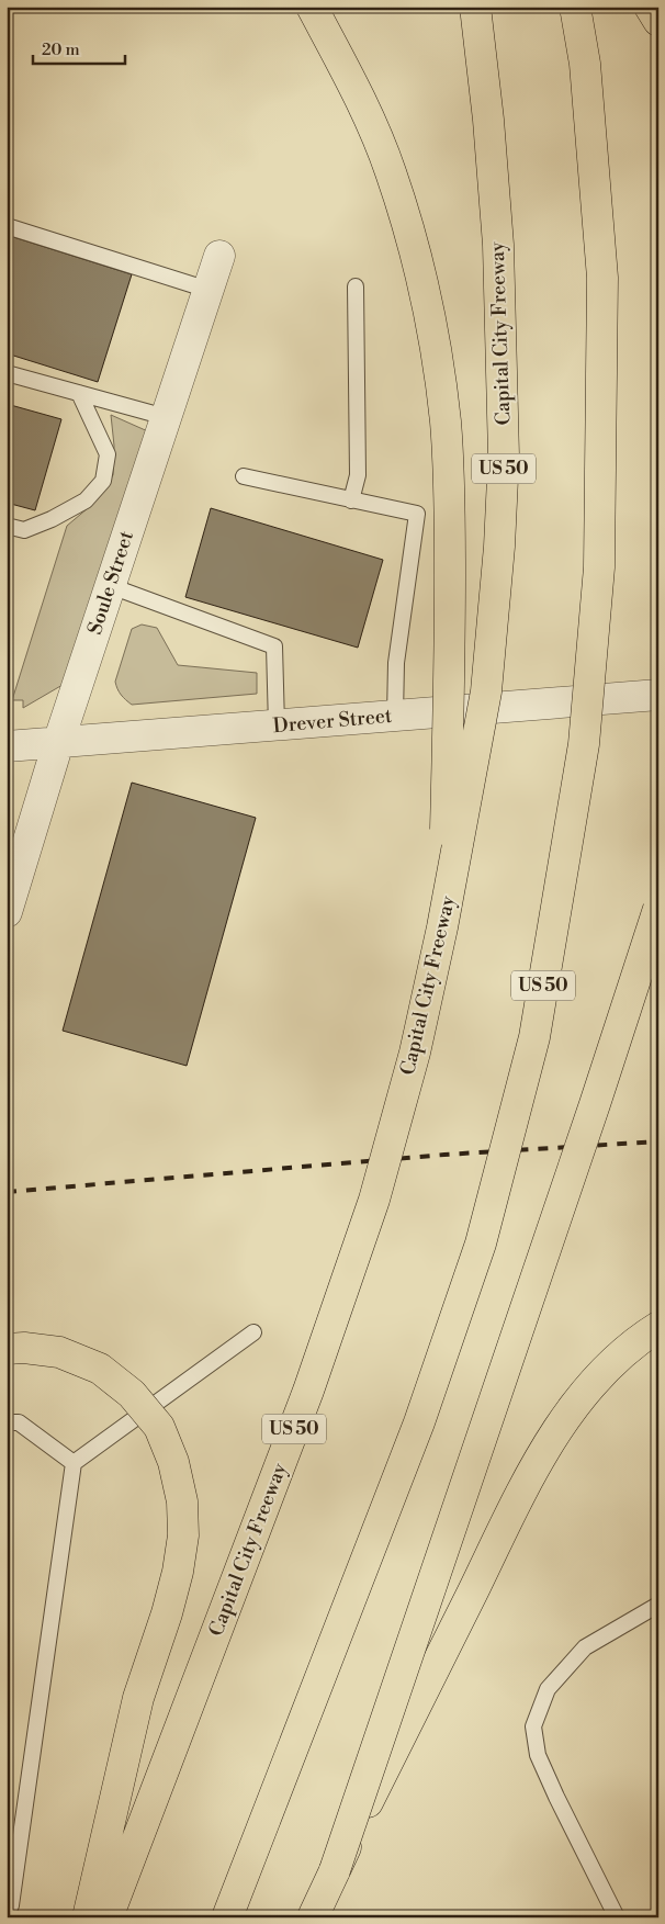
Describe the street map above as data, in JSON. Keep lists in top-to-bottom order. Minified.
{"streets":{"highway":["Capital City Freeway","US 50"],"street":["Soule Street","Drever Street"]},"crossings":[["Soule Street","Drever Street"]],"scale_bar":"20 m"}
